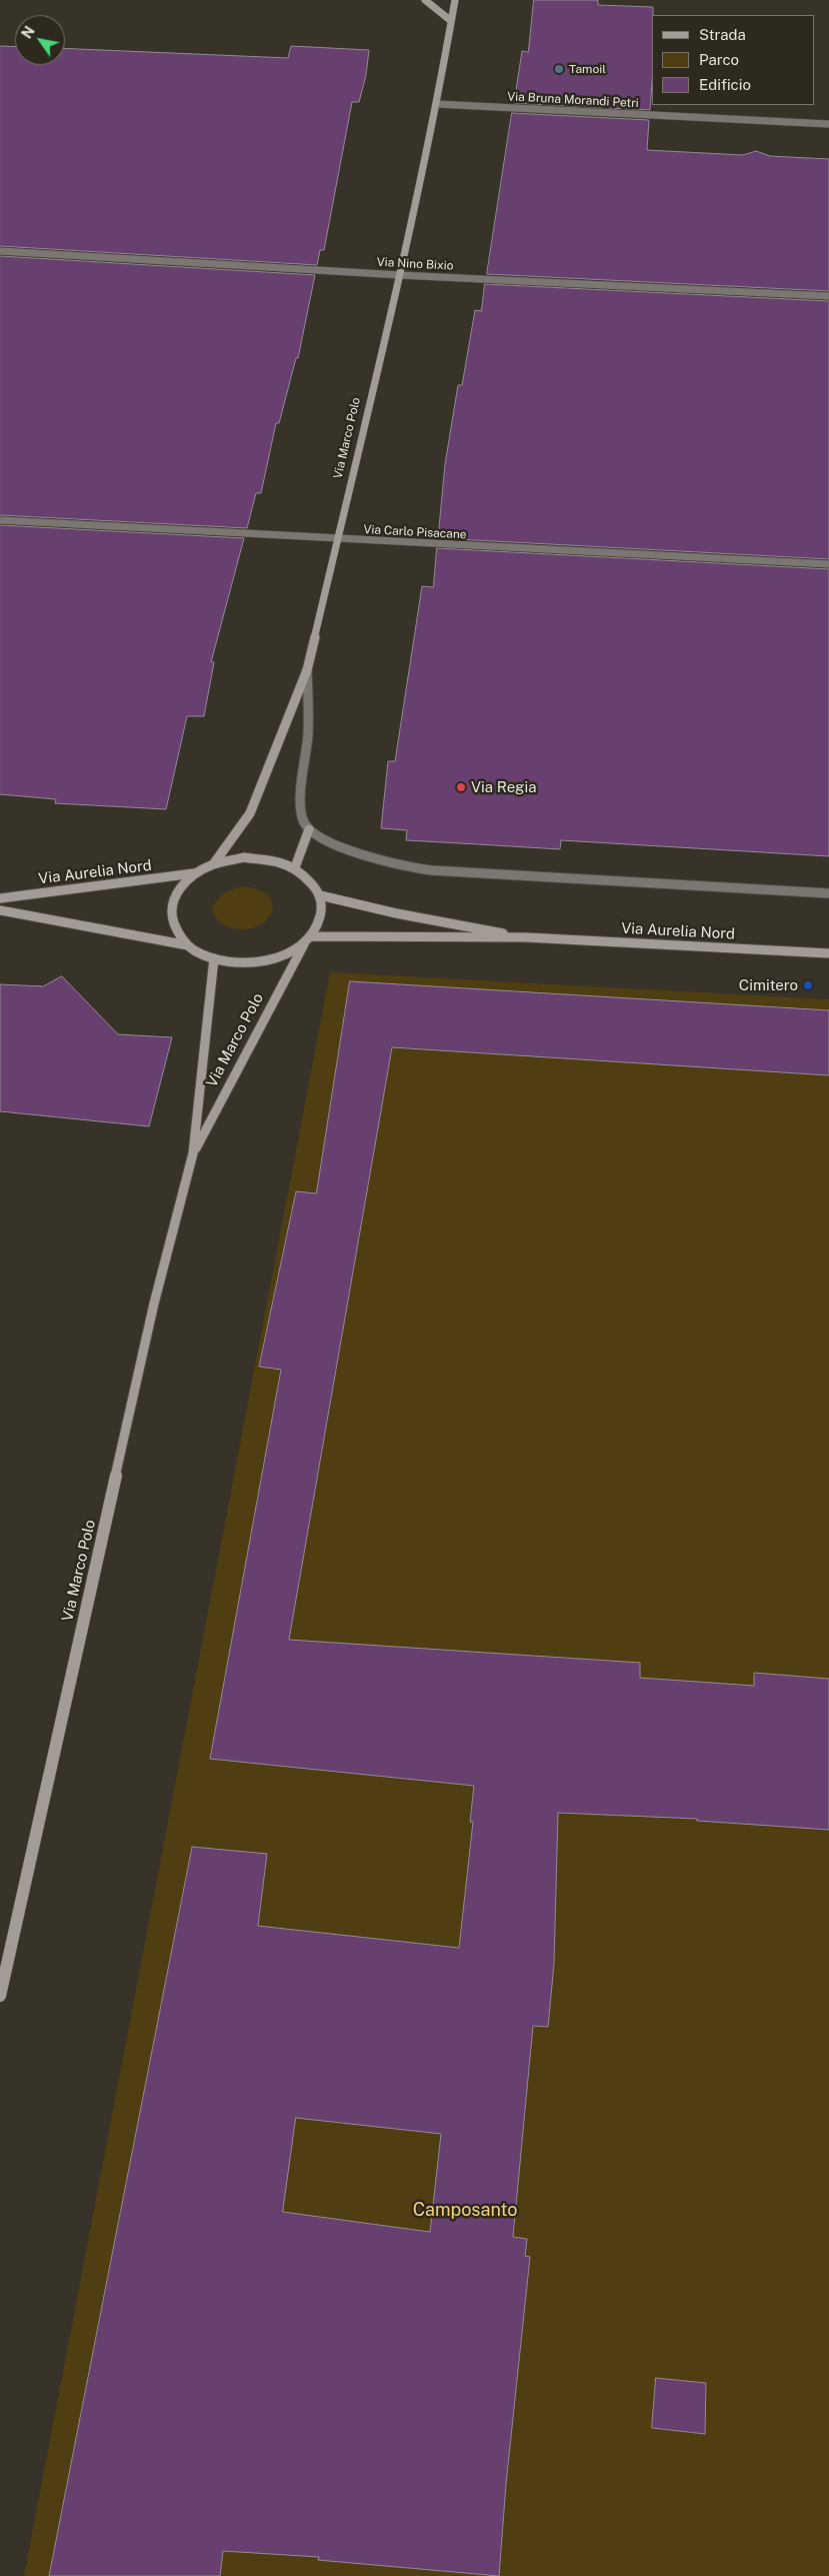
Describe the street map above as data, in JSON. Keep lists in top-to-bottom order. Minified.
{"streets":{"street":["Via Bruna Morandi Petri","Via Nino Bixio","Via Marco Polo","Via Carlo Pisacane","Via Aurelia Nord"]},"crossings":[["Via Bruna Morandi Petri","Via Marco Polo"],["Via Nino Bixio","Via Marco Polo"],["Via Marco Polo","Via Carlo Pisacane"],["Via Marco Polo","Via Aurelia Nord"]],"parks":["Camposanto"],"places":["Tamoil","Via Regia","Cimitero"],"legend":["Strada","Parco","Edificio"],"north":"top left"}
